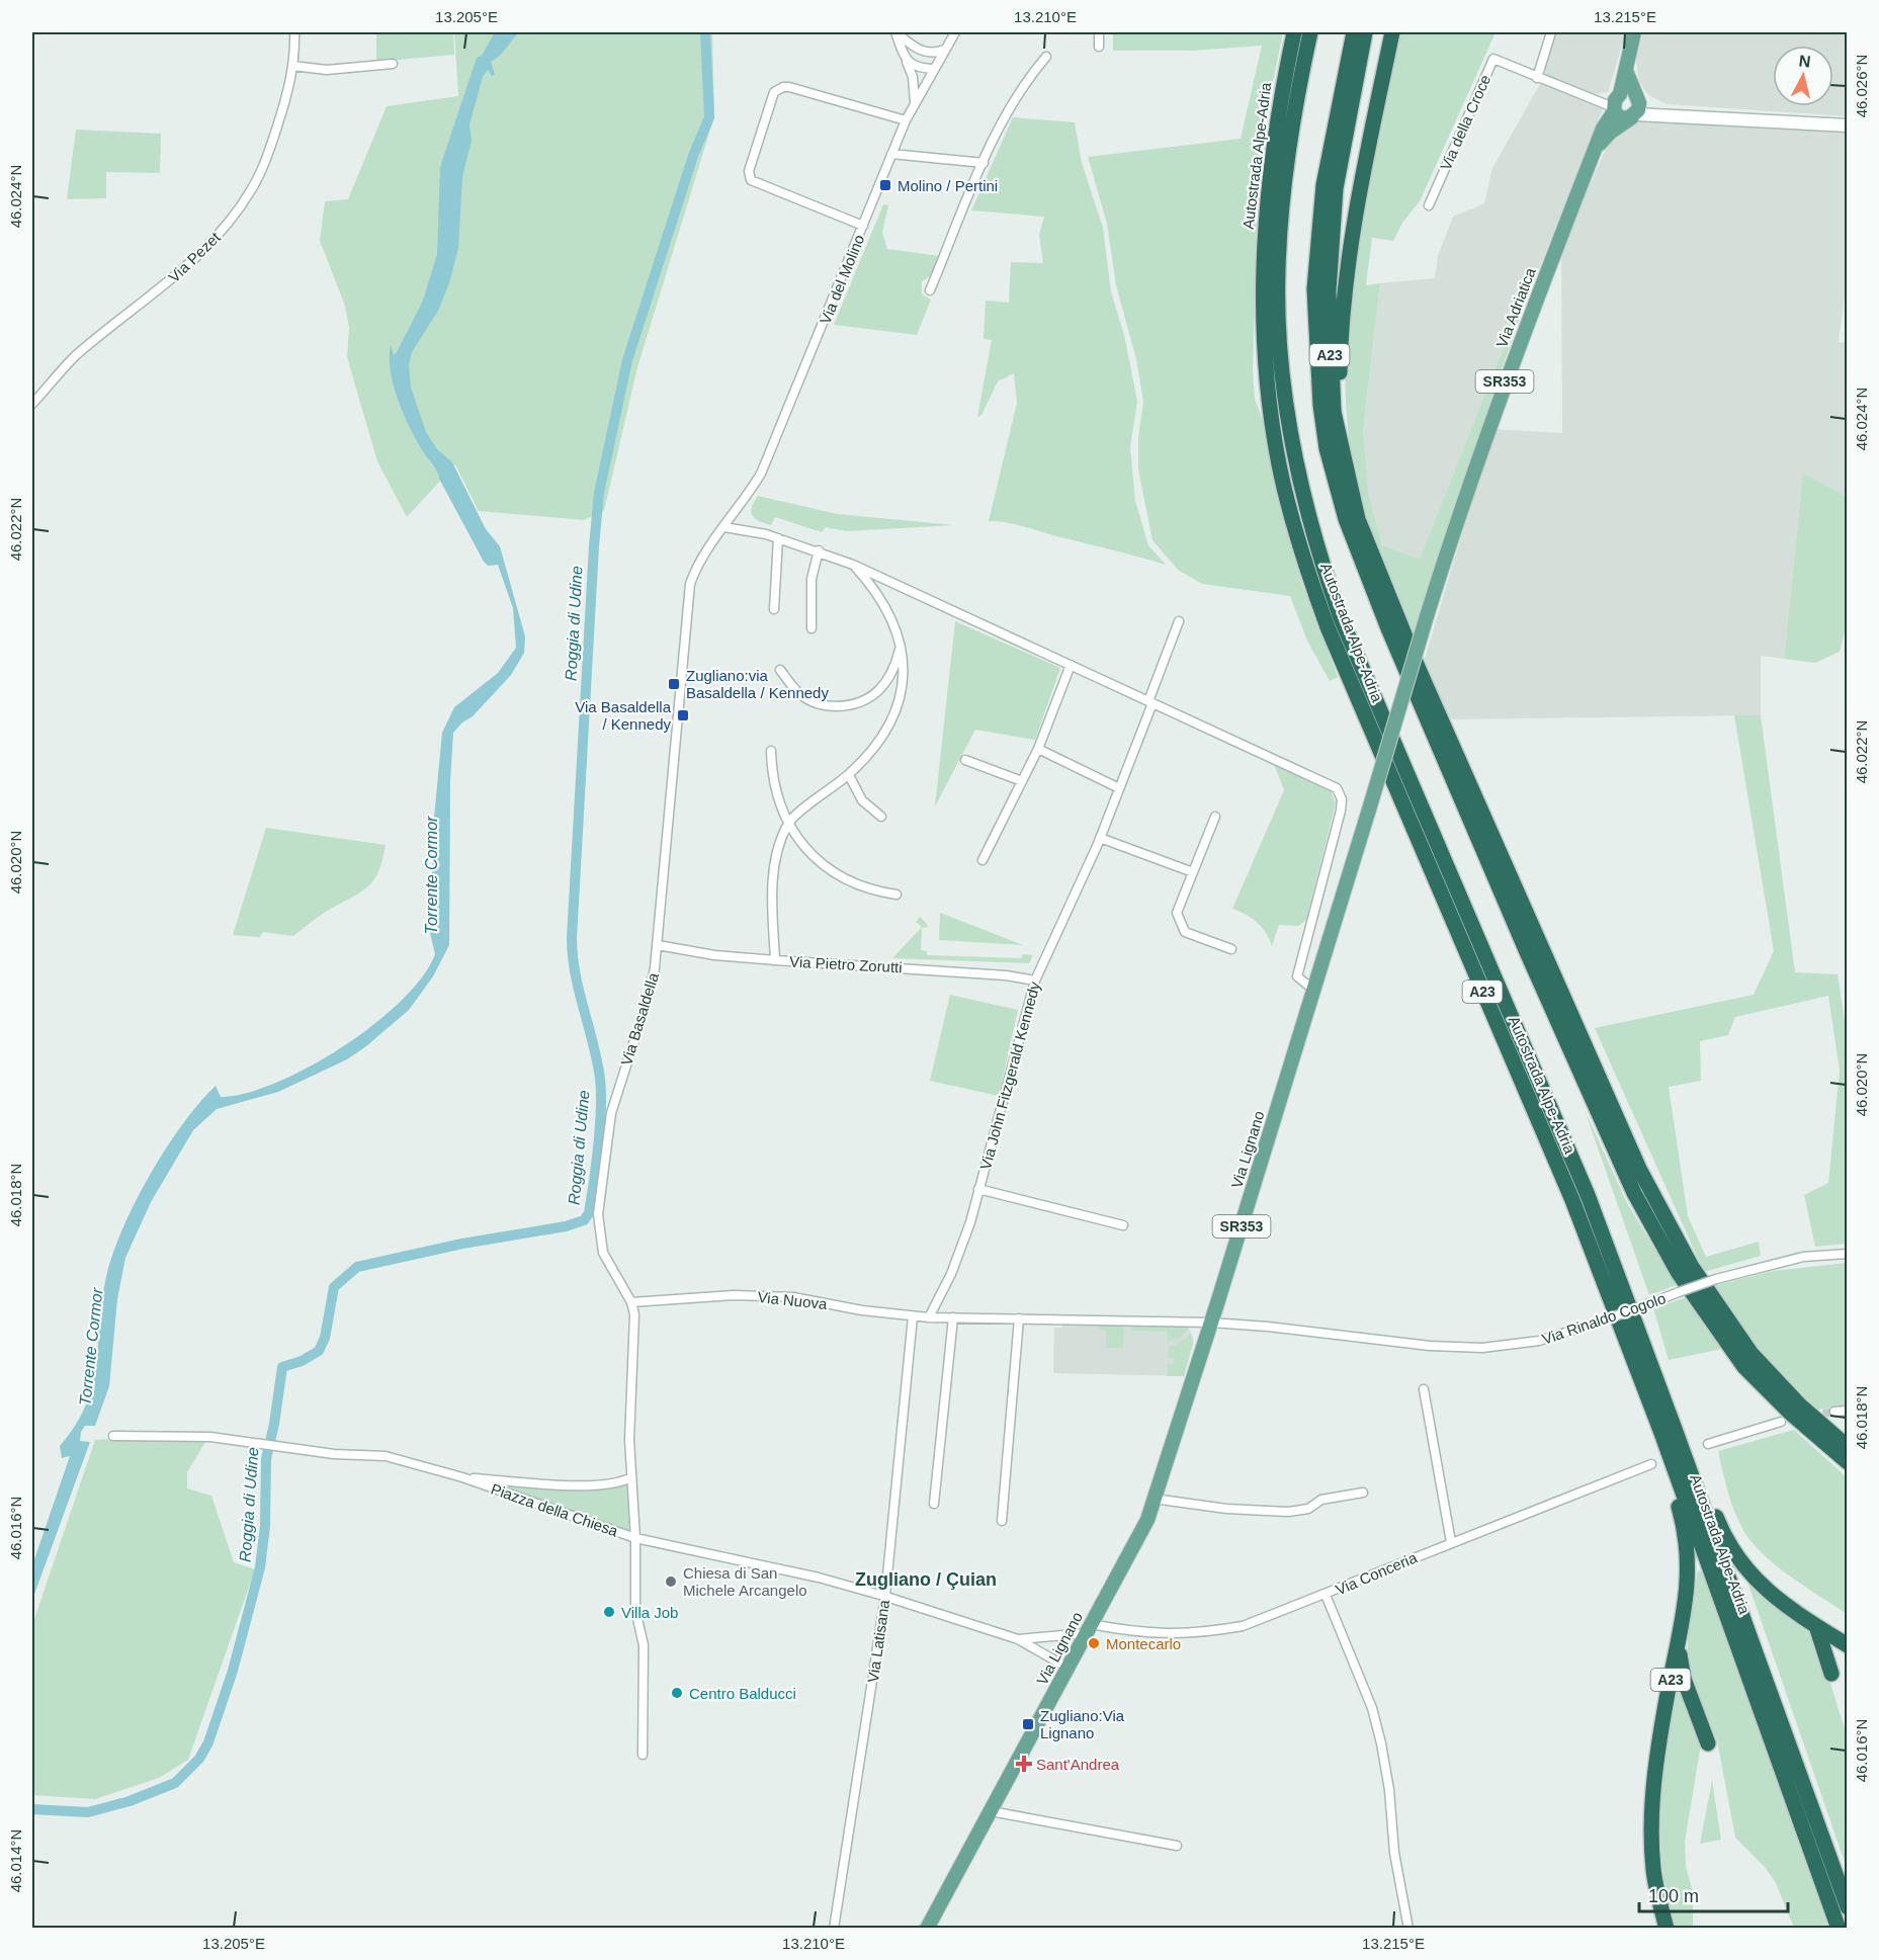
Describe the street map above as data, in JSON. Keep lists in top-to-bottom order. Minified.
{"streets":{"highway":["Autostrada Alpe-Adria","A23"],"main road":["Via Adriatica","SR353","Via Lignano"],"street":["Via della Croce","Via Pezet","Via del Molino","Via Pietro Zorutti","Via Basaldella","Via John Fitzgerald Kennedy","Via Nuova","Via Rinaldo Cogolo","Piazza della Chiesa","Via Conceria","Via Latisana"]},"crossings":[["Via della Croce","Via Adriatica"],["Autostrada Alpe-Adria","A23"],["Via del Molino","Via Basaldella"],["Via Adriatica","Via Lignano"],["Via Pietro Zorutti","Via Basaldella"],["Via Pietro Zorutti","Via John Fitzgerald Kennedy"],["Via Basaldella","Via Nuova"],["Via Basaldella","Piazza della Chiesa"],["Via John Fitzgerald Kennedy","Via Nuova"],["Via Lignano","Via Nuova"],["Via Lignano","Via Rinaldo Cogolo"],["Via Lignano","Via Conceria"],["Via Nuova","Via Rinaldo Cogolo"],["Via Nuova","Via Latisana"]],"districts":["Zugliano / Çuian"],"water":["Roggia di Udine","Torrente Cormor"],"places":{"transit":["Molino / Pertini","Zugliano:via Basaldella / Kennedy","Via Basaldella / Kennedy","Zugliano:Via Lignano"],"other":["Chiesa di San Michele Arcangelo","Villa Job","Montecarlo","Centro Balducci"],"health":["Sant'Andrea"]},"scale_bar":"100 m","north":"top","coordinates":["13.205°E","13.210°E","13.215°E","46.026°N","46.024°N","46.022°N","46.020°N","46.018°N","46.016°N","46.014°N"]}
